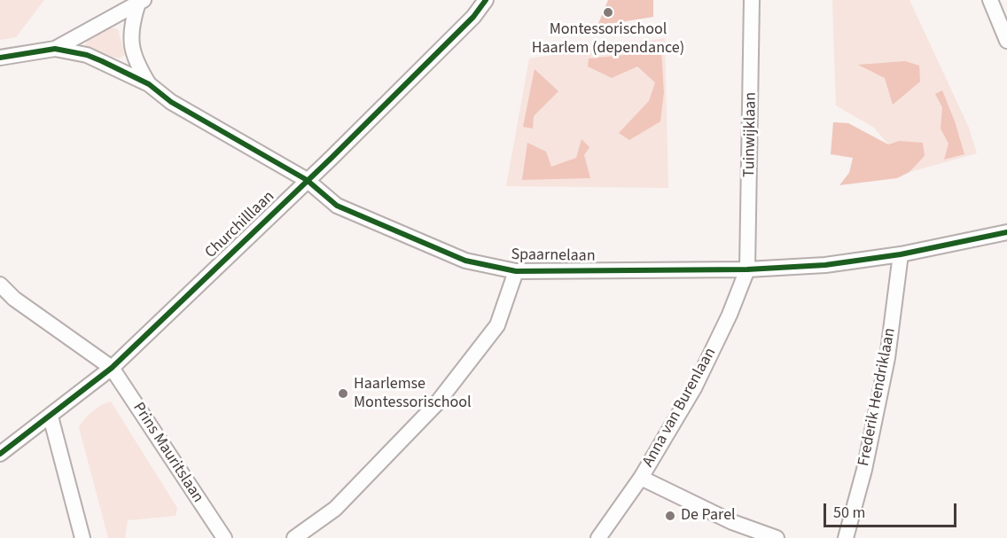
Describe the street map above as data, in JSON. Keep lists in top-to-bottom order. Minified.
{"streets":{"street":["Tuinwijklaan","Churchilllaan","Spaarnelaan","Frederik Hendriklaan","Anna van Burenlaan","Prins Mauritslaan"]},"crossings":[["Tuinwijklaan","Spaarnelaan"],["Tuinwijklaan","Anna van Burenlaan"],["Churchilllaan","Spaarnelaan"],["Churchilllaan","Prins Mauritslaan"],["Spaarnelaan","Frederik Hendriklaan"],["Spaarnelaan","Anna van Burenlaan"]],"places":["Montessorischool Haarlem (dependance)","Haarlemse Montessorischool","De Parel"],"scale_bar":"50 m"}
